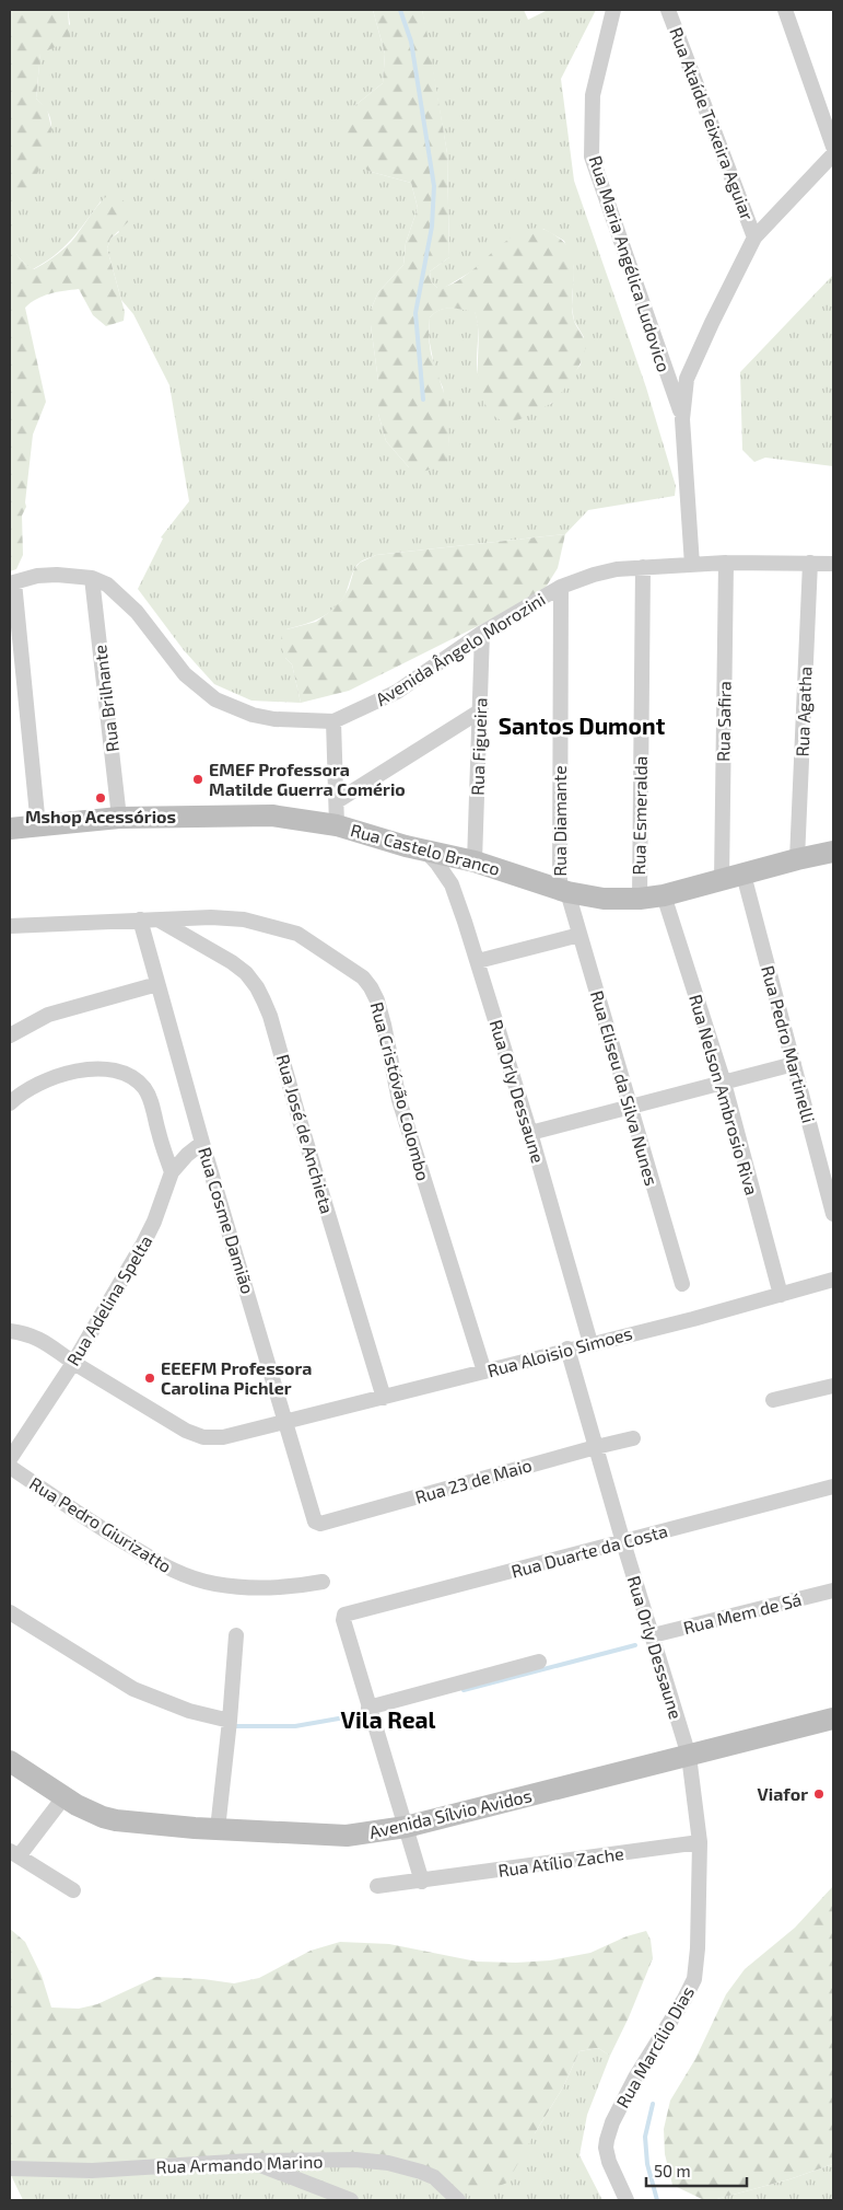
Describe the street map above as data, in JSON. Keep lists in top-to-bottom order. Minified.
{"streets":{"main road":["Rua Castelo Branco","Avenida Sílvio Avidos"],"street":["Rua Ataíde Teixeira Aguiar","Rua Maria Angélica Ludovico","Avenida Ângelo Morozini","Rua Brilhante","Rua Agatha","Rua Safira","Rua Figueira","Rua Esmeralda","Rua Diamante","Rua Pedro Martinelli","Rua Eliseu da Silva Nunes","Rua Cristóvão Colombo","Rua Orly Dessaune","Rua Nelson Ambrosio Riva","Rua José de Anchieta","Rua Cosme Damião","Rua Adelina Spelta","Rua Aloisio Simoes","Rua 23 de Maio","Rua Pedro Giurizatto","Rua Duarte da Costa","Rua Mem de Sá","Rua Atílio Zache","Rua Marcílio Dias","Rua Armando Marino"]},"crossings":[["Avenida Ângelo Morozini","Rua Brilhante"],["Avenida Ângelo Morozini","Rua Agatha"],["Avenida Ângelo Morozini","Rua Safira"],["Avenida Ângelo Morozini","Rua Figueira"],["Avenida Ângelo Morozini","Rua Esmeralda"],["Avenida Ângelo Morozini","Rua Diamante"],["Rua Brilhante","Rua Castelo Branco"],["Rua Agatha","Rua Castelo Branco"],["Rua Safira","Rua Castelo Branco"],["Rua Figueira","Rua Castelo Branco"],["Rua Esmeralda","Rua Castelo Branco"],["Rua Diamante","Rua Castelo Branco"],["Rua Diamante","Rua Eliseu da Silva Nunes"],["Rua Castelo Branco","Rua Pedro Martinelli"],["Rua Castelo Branco","Rua Eliseu da Silva Nunes"],["Rua Castelo Branco","Rua Orly Dessaune"],["Rua Castelo Branco","Rua Nelson Ambrosio Riva"],["Rua Cristóvão Colombo","Rua José de Anchieta"],["Rua Cristóvão Colombo","Rua Cosme Damião"],["Rua Cristóvão Colombo","Rua Aloisio Simoes"],["Rua Orly Dessaune","Rua Aloisio Simoes"],["Rua Orly Dessaune","Rua 23 de Maio"],["Rua Orly Dessaune","Rua Duarte da Costa"],["Rua Orly Dessaune","Rua Mem de Sá"],["Rua Orly Dessaune","Avenida Sílvio Avidos"],["Rua Orly Dessaune","Rua Marcílio Dias"],["Rua Nelson Ambrosio Riva","Rua Aloisio Simoes"],["Rua José de Anchieta","Rua Aloisio Simoes"],["Rua Cosme Damião","Rua Adelina Spelta"],["Rua Cosme Damião","Rua Aloisio Simoes"],["Rua Cosme Damião","Rua 23 de Maio"],["Rua Adelina Spelta","Rua Aloisio Simoes"],["Avenida Sílvio Avidos","Rua Marcílio Dias"],["Rua Atílio Zache","Rua Marcílio Dias"]],"districts":["Santos Dumont","Vila Real"],"places":["EMEF Professora Matilde Guerra Comério","Mshop Acessórios","EEEFM Professora Carolina Pichler","Viafor"],"scale_bar":"50 m"}
